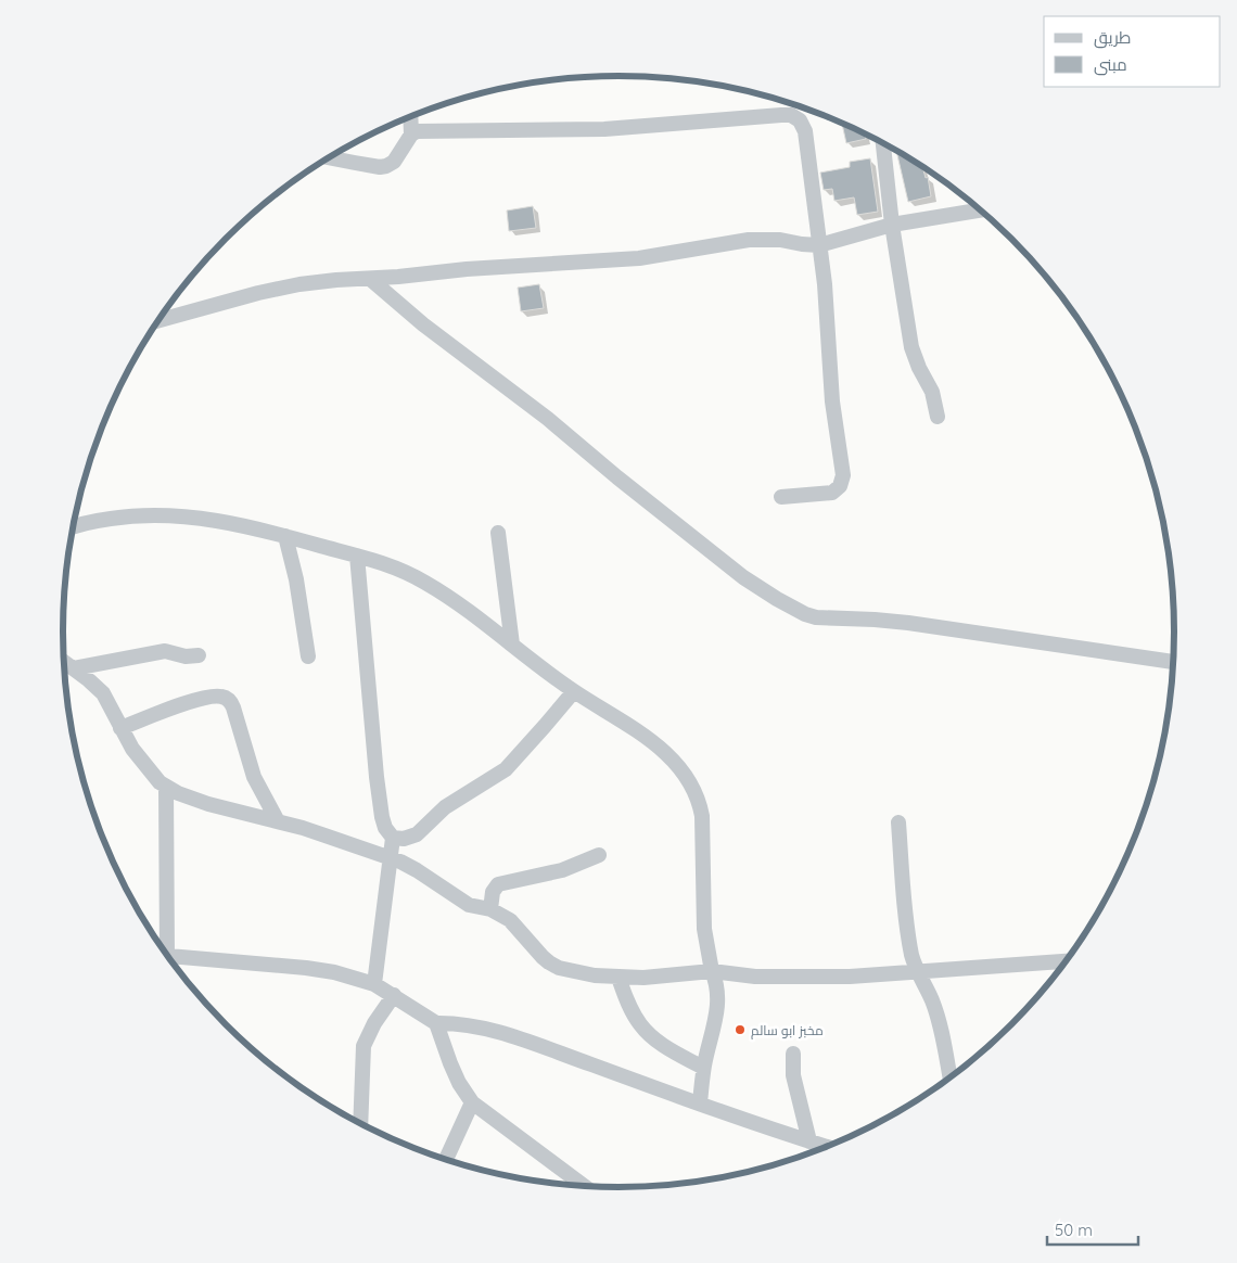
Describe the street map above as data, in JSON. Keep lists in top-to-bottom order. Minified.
{"places":["مخبز ابو سالم"],"legend":["طريق","مبنى"],"scale_bar":"50 m"}
